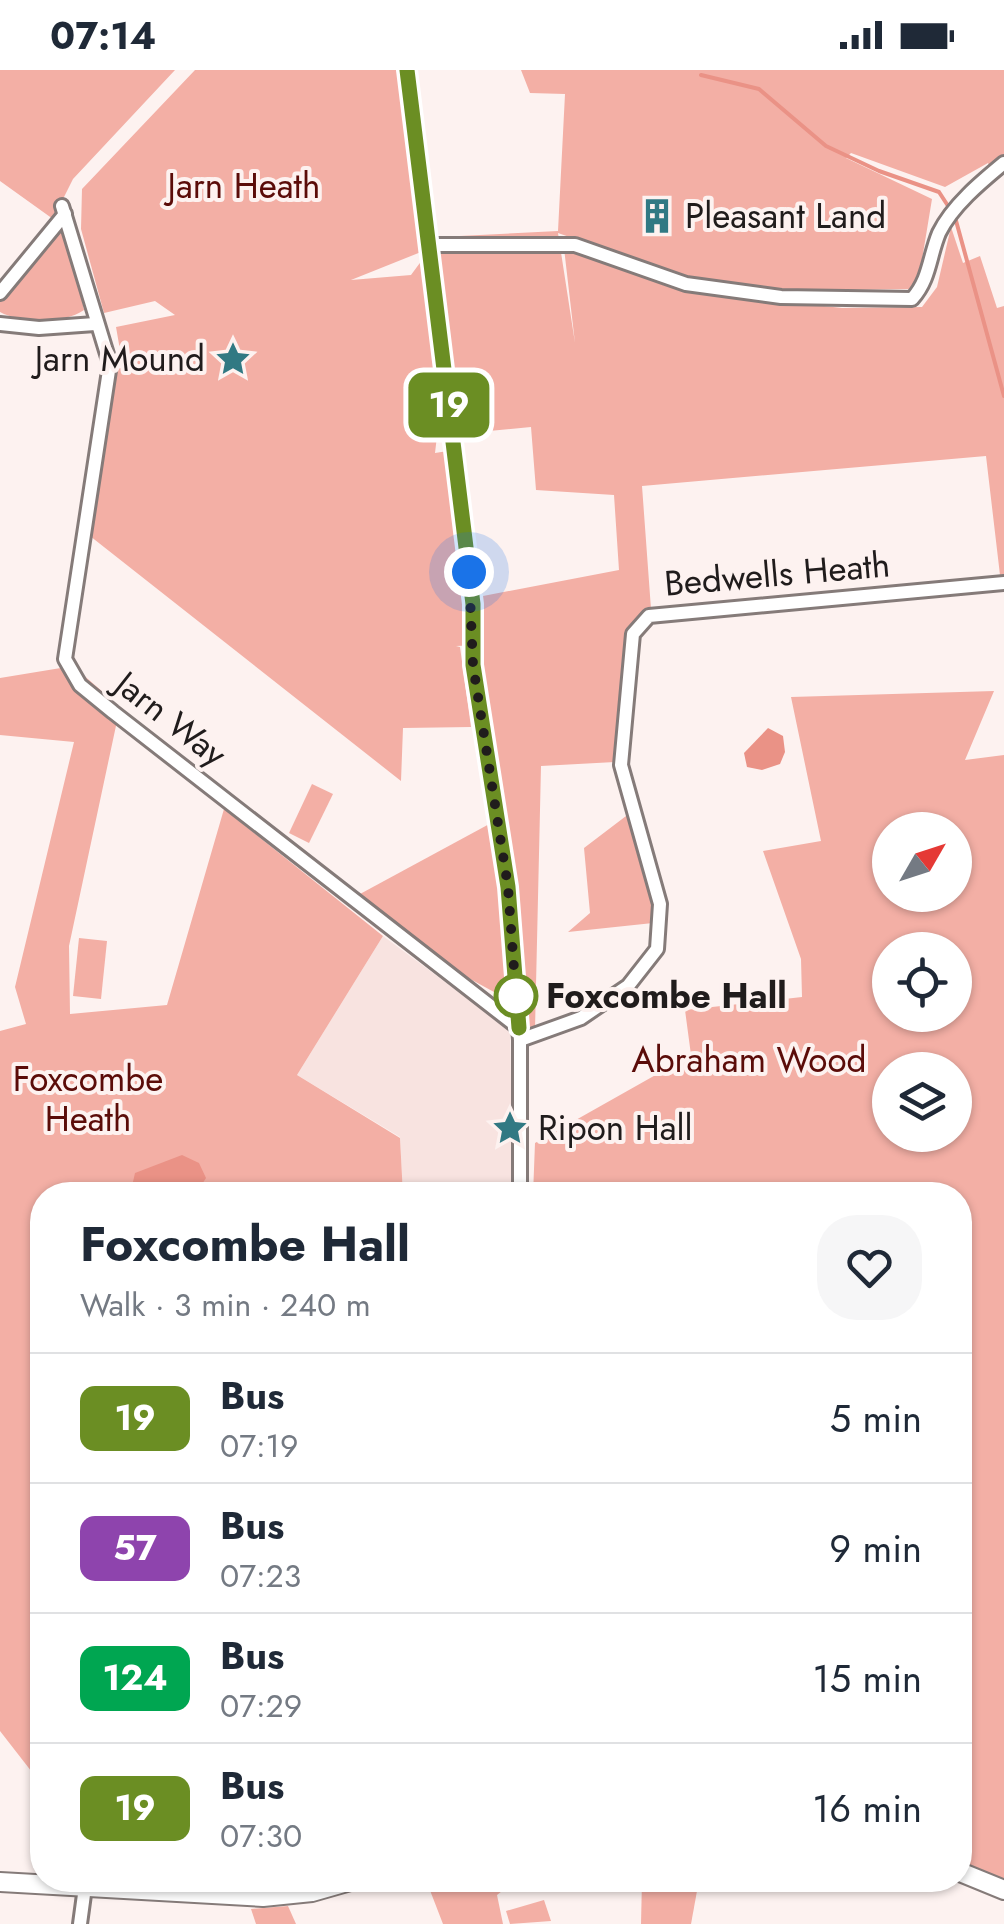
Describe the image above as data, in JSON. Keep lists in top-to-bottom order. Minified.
{"streets":{"street":["Bedwells Heath","Jarn Way"]},"crossings":[["Bedwells Heath","Jarn Way"]],"parks":["Jarn Heath","Abraham Wood","Foxcombe Heath"],"places":{"building":["Pleasant Land"],"place":["Jarn Mound","Ripon Hall"],"other":["Foxcombe Hall"]},"lines":["bus line 19"],"north":"top right","page":{"status":"07:14","on_map":"19","heading":["Foxcombe Hall","Walk · 3 min · 240 m"],"list":[{"mark":"19","name":"Bus","note":"07:19","value":"5 min"},{"mark":"57","name":"Bus","note":"07:23","value":"9 min"},{"mark":"124","name":"Bus","note":"07:29","value":"15 min"},{"mark":"19","name":"Bus","note":"07:30","value":"16 min"}]}}
